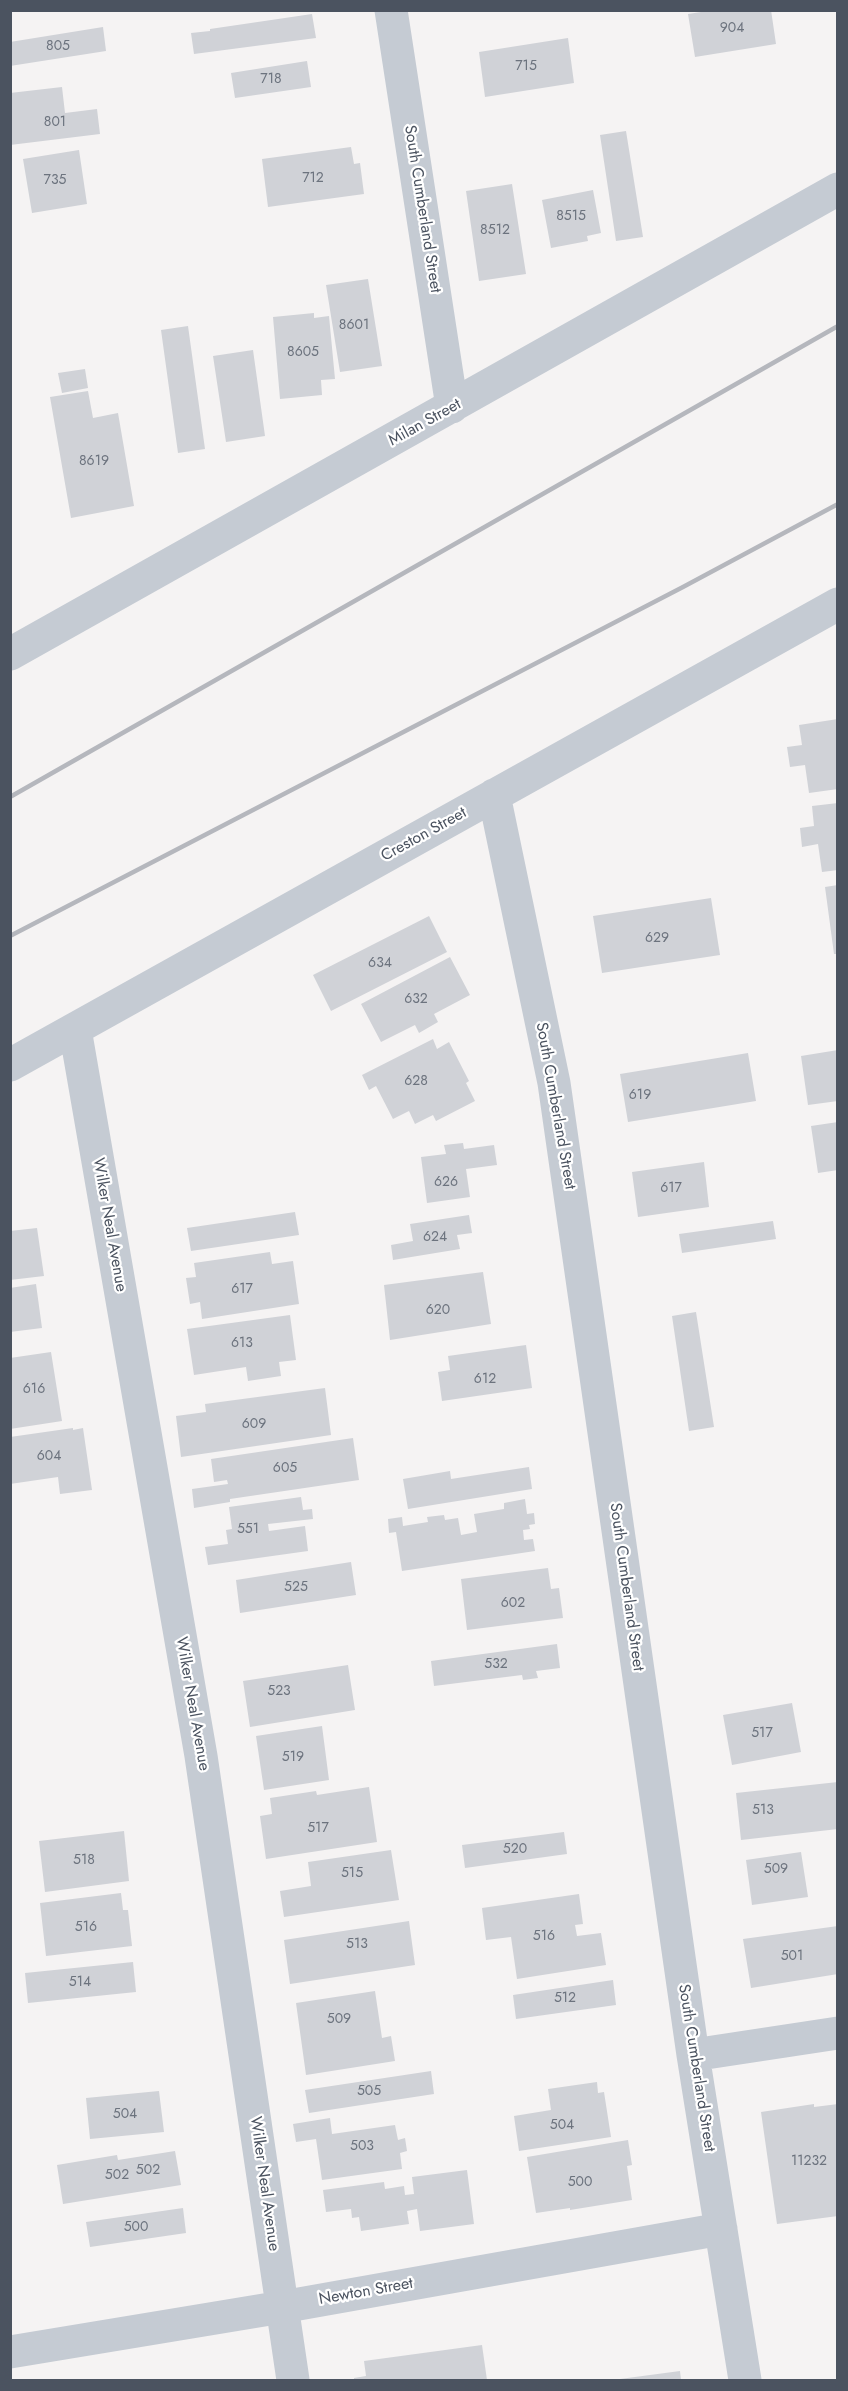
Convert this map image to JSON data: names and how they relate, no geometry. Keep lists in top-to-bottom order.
{
  "streets": {
    "street": [
      "South Cumberland Street",
      "Milan Street",
      "Creston Street",
      "Wilker Neal Avenue",
      "Newton Street"
    ]
  },
  "crossings": [
    ["South Cumberland Street", "Milan Street"],
    ["South Cumberland Street", "Creston Street"],
    ["South Cumberland Street", "Newton Street"],
    ["Creston Street", "Wilker Neal Avenue"],
    ["Wilker Neal Avenue", "Newton Street"]
  ],
  "house_numbers": [
    "904",
    "805",
    "715",
    "718",
    "801",
    "712",
    "735",
    "8515",
    "8512",
    "8601",
    "8605",
    "8619",
    "629",
    "634",
    "632",
    "628",
    "619",
    "626",
    "617",
    "624",
    "617",
    "620",
    "613",
    "612",
    "616",
    "609",
    "604",
    "605",
    "551",
    "525",
    "602",
    "532",
    "523",
    "517",
    "519",
    "513",
    "517",
    "520",
    "518",
    "509",
    "515",
    "516",
    "516",
    "513",
    "501",
    "514",
    "512",
    "509",
    "505",
    "504",
    "504",
    "503",
    "11232",
    "502",
    "502",
    "500",
    "500"
  ]
}
